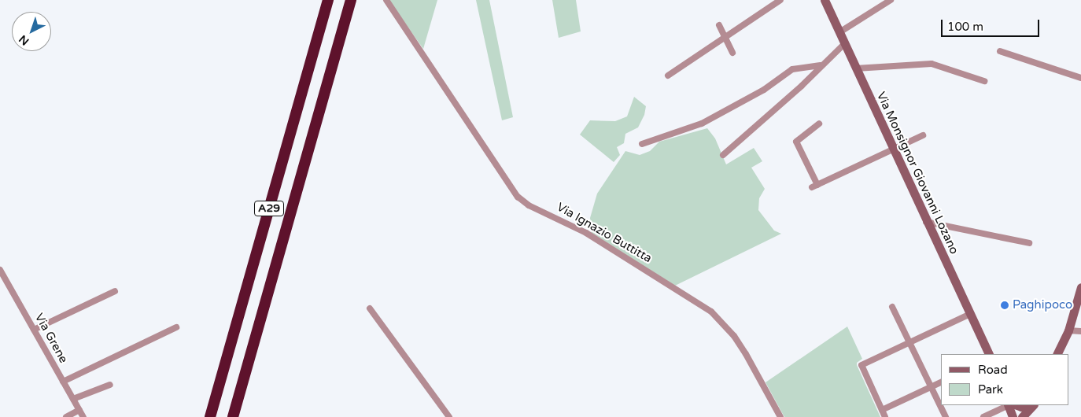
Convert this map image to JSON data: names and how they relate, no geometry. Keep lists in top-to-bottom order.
{
  "streets": {
    "highway": ["A29"],
    "main road": ["Via Monsignor Giovanni Lozano"],
    "street": ["Via Ignazio Buttitta", "Via Grene"]
  },
  "places": ["Paghipoco"],
  "legend": ["Road", "Park"],
  "scale_bar": "100 m",
  "north": "bottom left"
}
